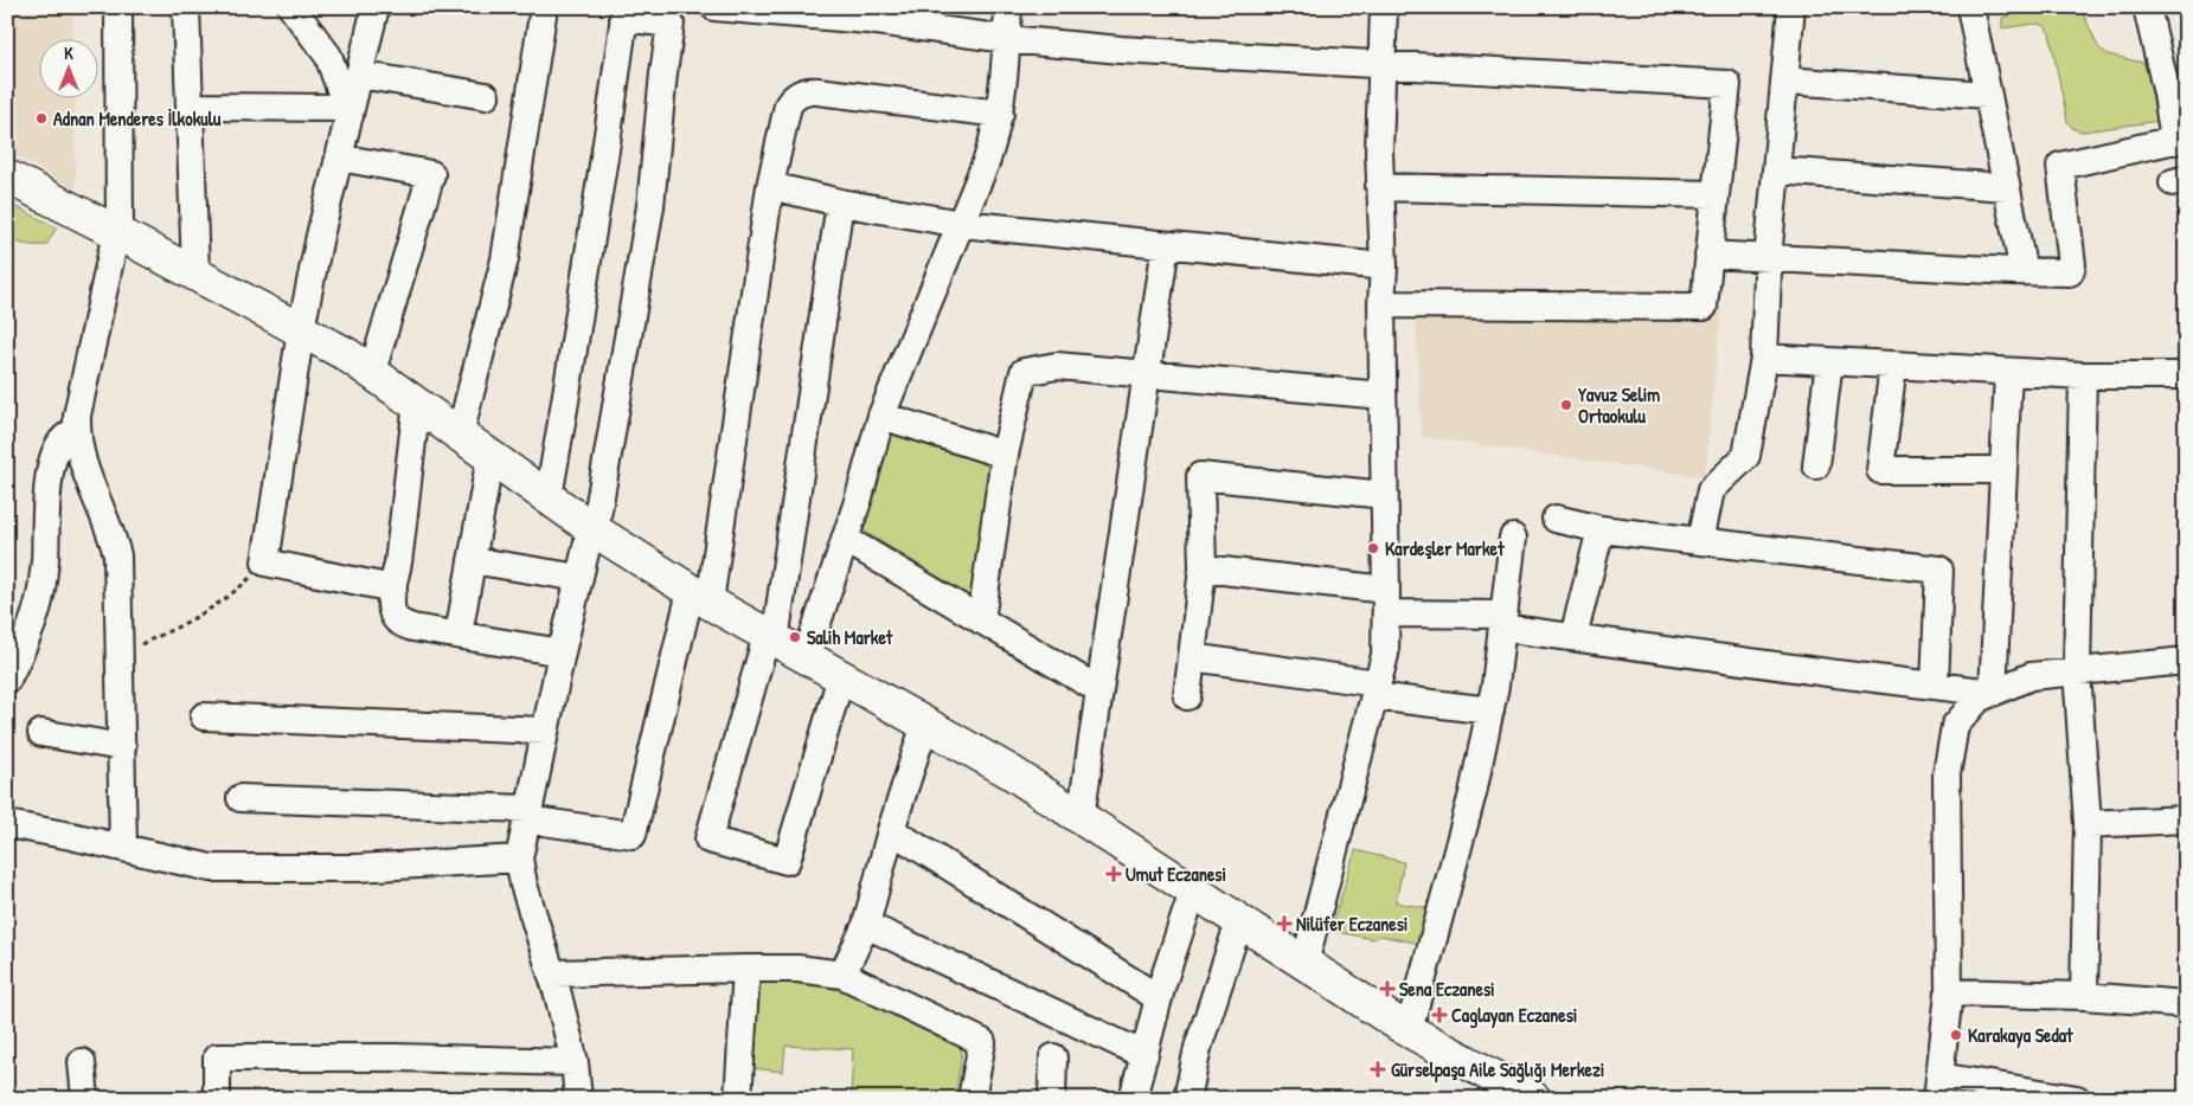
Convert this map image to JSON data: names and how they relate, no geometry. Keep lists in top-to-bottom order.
{
  "places": {
    "other": [
      "Adnan Menderes İlkokulu",
      "Yavuz Selim Ortaokulu",
      "Kardeşler Market",
      "Salih Market",
      "Karakaya Sedat"
    ],
    "health": [
      "Umut Eczanesi",
      "Nilüfer Eczanesi",
      "Sena Eczanesi",
      "Caglayan Eczanesi",
      "Gürselpaşa Aile Sağlığı Merkezi"
    ]
  },
  "north": "top"
}
